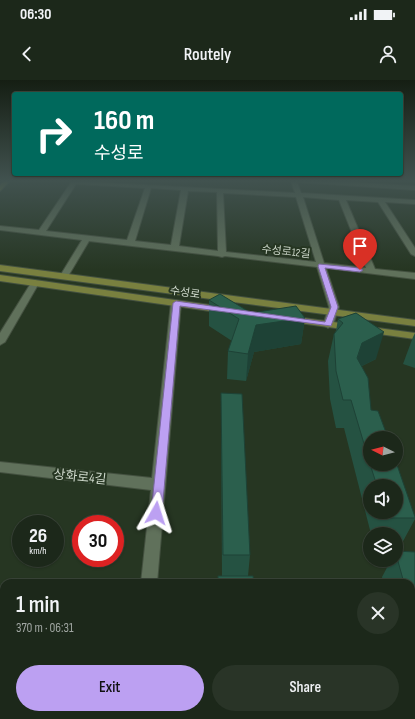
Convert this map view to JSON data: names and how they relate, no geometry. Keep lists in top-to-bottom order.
{
  "streets": {
    "main road": ["수성로"],
    "street": ["수성로12길", "상화로4길"]
  },
  "north": "left",
  "page": {
    "status": "06:30",
    "header": "Routely",
    "turn": ["160 m", "수성로"],
    "speed": "26 km/h",
    "limit": "30",
    "heading": ["1 min", "370 m · 06:31"],
    "buttons": ["Exit", "Share"]
  }
}
